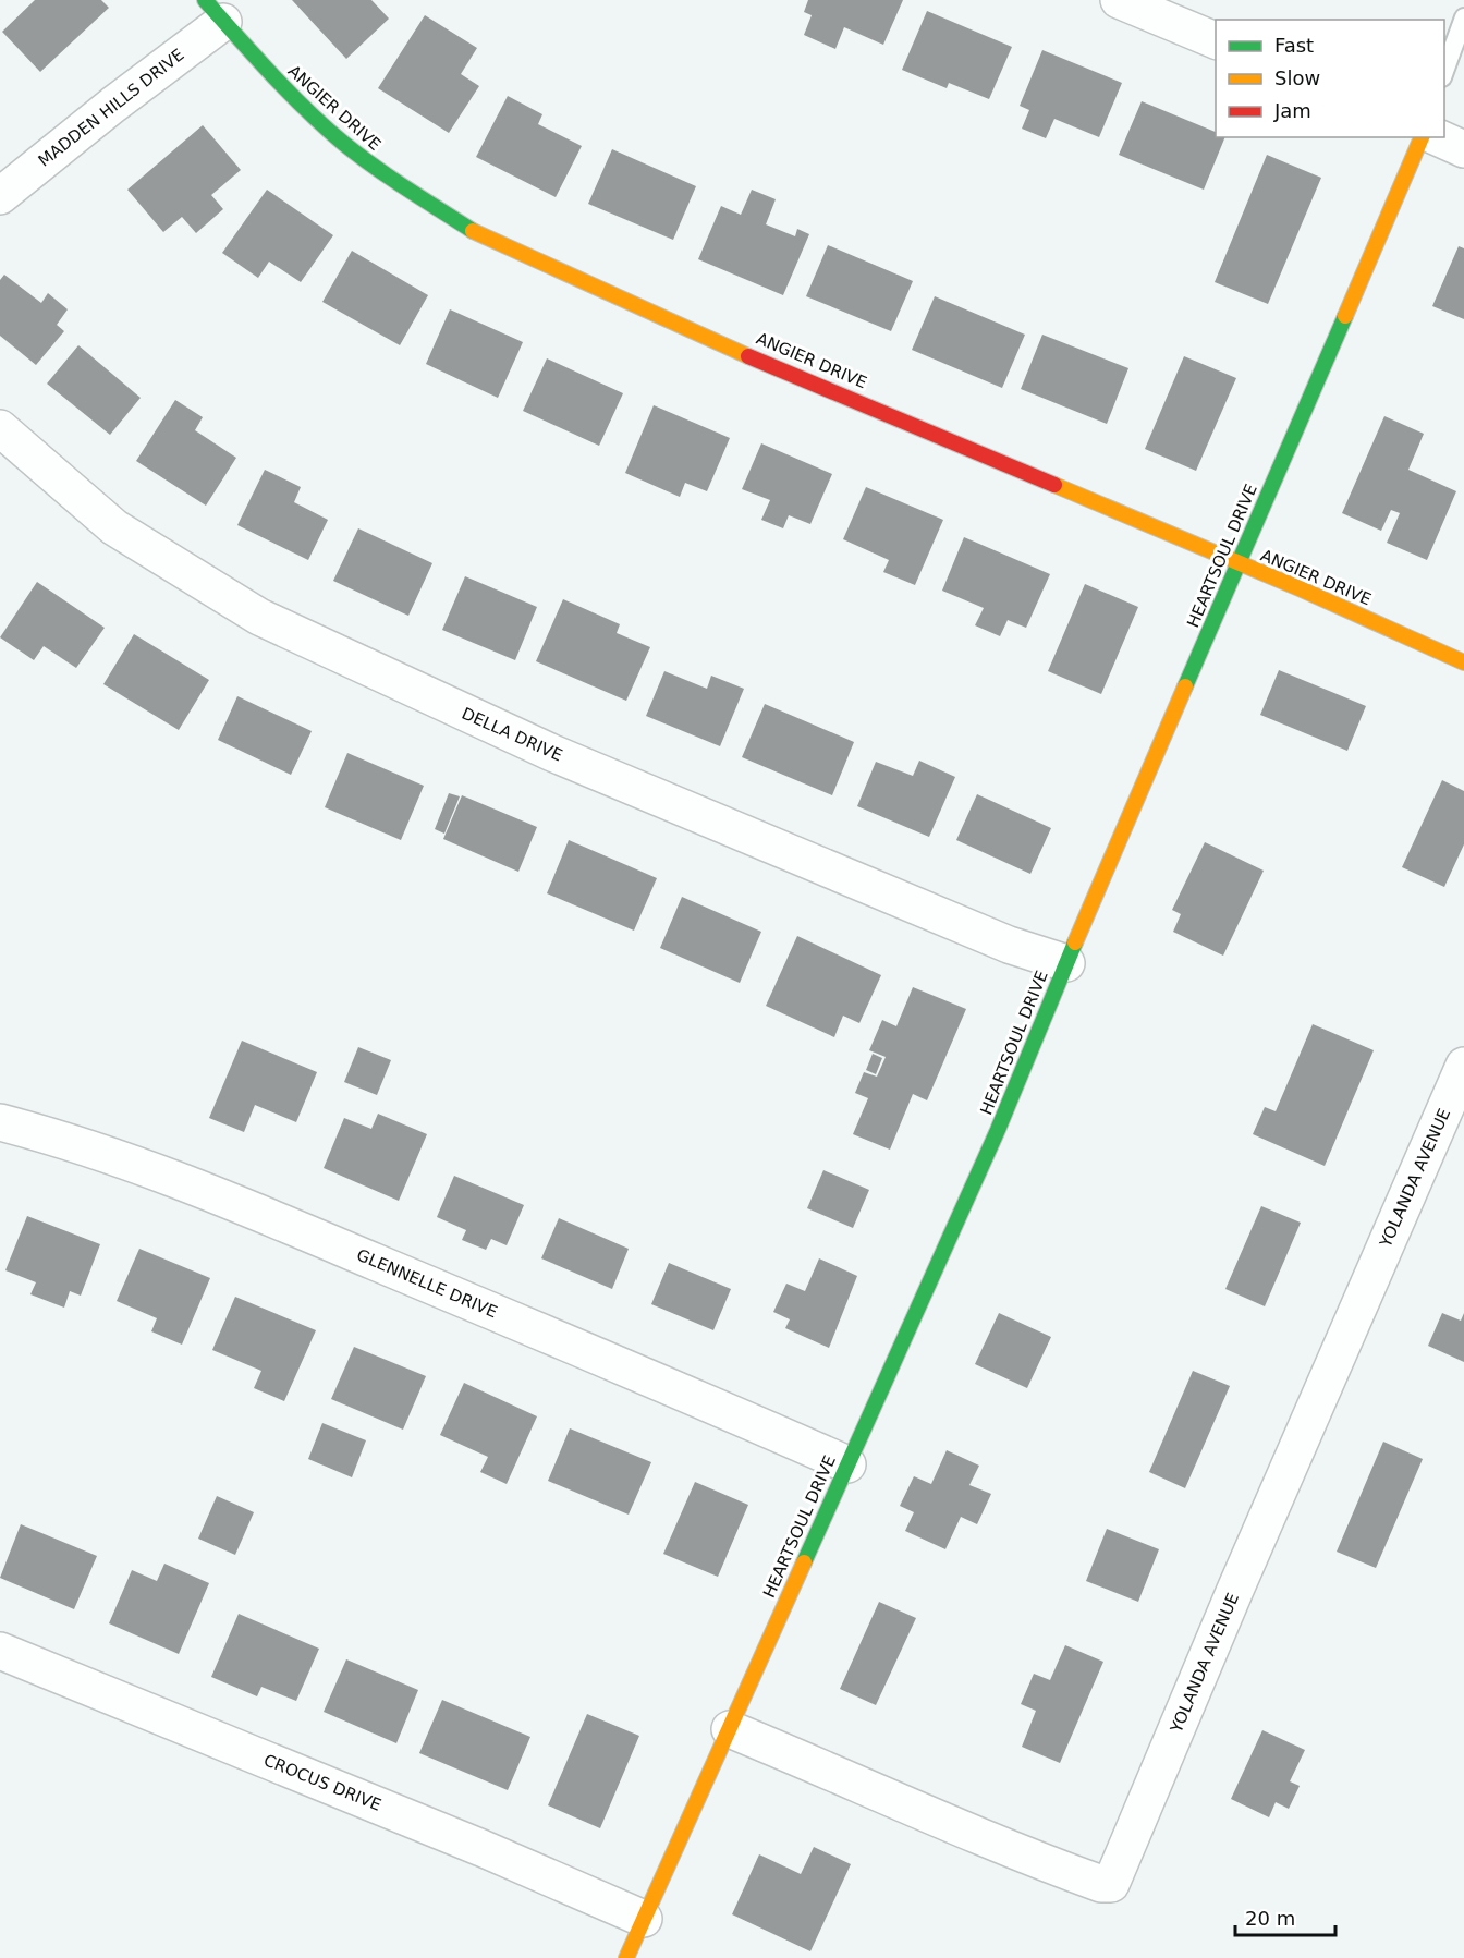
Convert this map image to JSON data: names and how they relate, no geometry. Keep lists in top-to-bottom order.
{
  "streets": {
    "street": [
      "MADDEN HILLS DRIVE",
      "ANGIER DRIVE",
      "HEARTSOUL DRIVE",
      "DELLA DRIVE",
      "YOLANDA AVENUE",
      "GLENNELLE DRIVE",
      "CROCUS DRIVE"
    ]
  },
  "crossings": [
    ["MADDEN HILLS DRIVE", "ANGIER DRIVE"],
    ["ANGIER DRIVE", "HEARTSOUL DRIVE"],
    ["HEARTSOUL DRIVE", "DELLA DRIVE"],
    ["HEARTSOUL DRIVE", "YOLANDA AVENUE"],
    ["HEARTSOUL DRIVE", "GLENNELLE DRIVE"],
    ["HEARTSOUL DRIVE", "CROCUS DRIVE"]
  ],
  "legend": ["Fast", "Slow", "Jam"],
  "scale_bar": "20 m"
}
